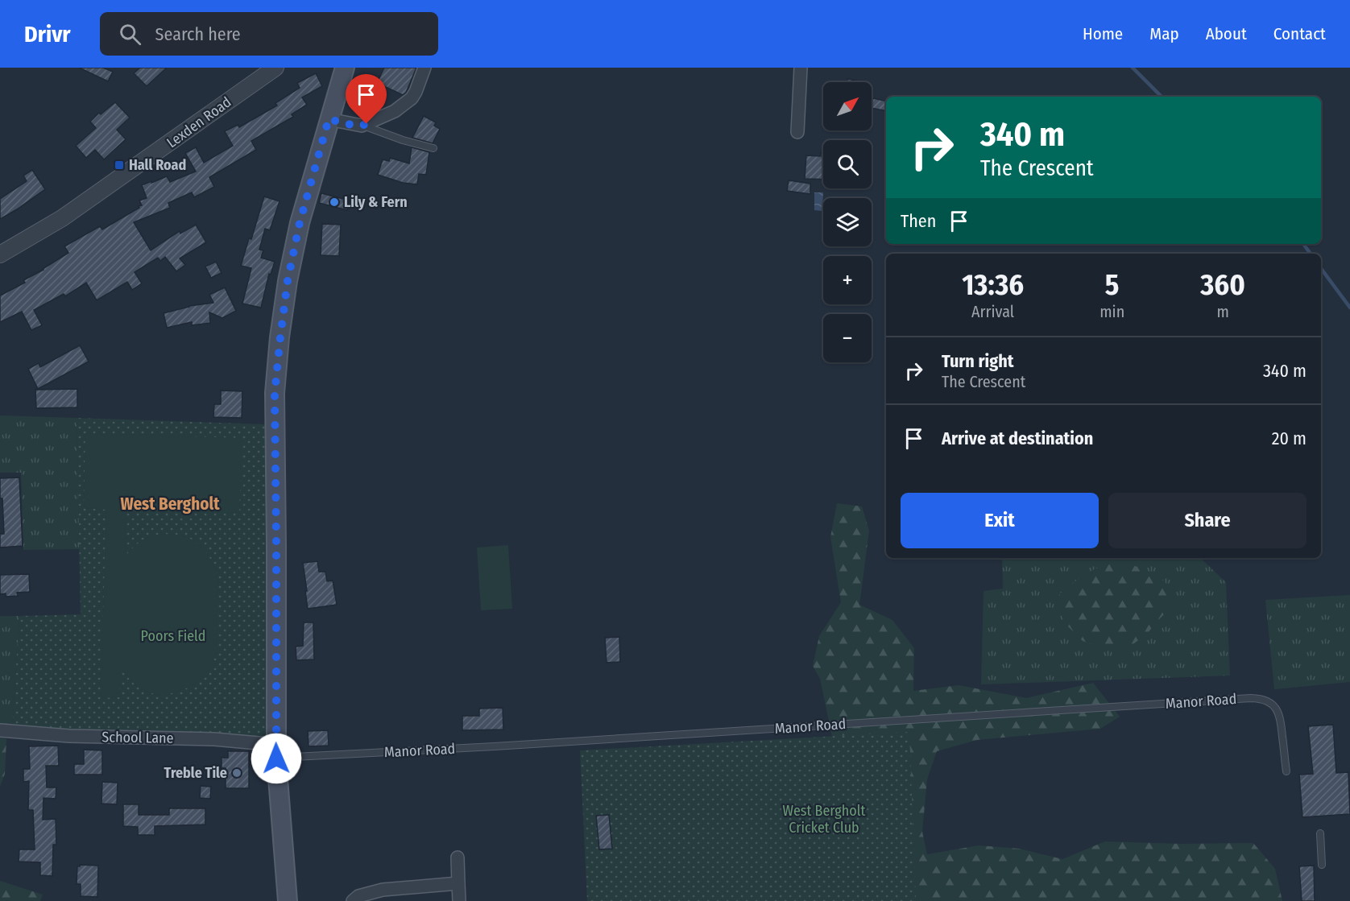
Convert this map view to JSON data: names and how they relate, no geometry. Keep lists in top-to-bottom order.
{
  "streets": {
    "street": ["Lexden Road", "School Lane"],
    "lane": ["Manor Road"]
  },
  "crossings": [
    ["Manor Road", "School Lane"]
  ],
  "districts": ["West Bergholt"],
  "parks": ["Poors Field", "West Bergholt Cricket Club"],
  "places": {
    "transit": ["Hall Road"],
    "other": ["Lily & Fern", "Treble Tile"]
  },
  "north": "top right",
  "page": {
    "header": "Drivr",
    "search": "Search here",
    "nav": [
      "Home",
      "Map",
      "About",
      "Contact"
    ],
    "map_buttons": ["+", "−"],
    "turn": ["340 m", "The Crescent"],
    "then": "Then",
    "eta": [
      "13:36",
      "Arrival",
      "5",
      "min",
      "360",
      "m"
    ],
    "list": [
      {
        "name": "Turn right",
        "note": "The Crescent",
        "value": "340 m"
      },
      {
        "name": "Arrive at destination",
        "value": "20 m"
      }
    ],
    "buttons": ["Exit", "Share"]
  }
}
